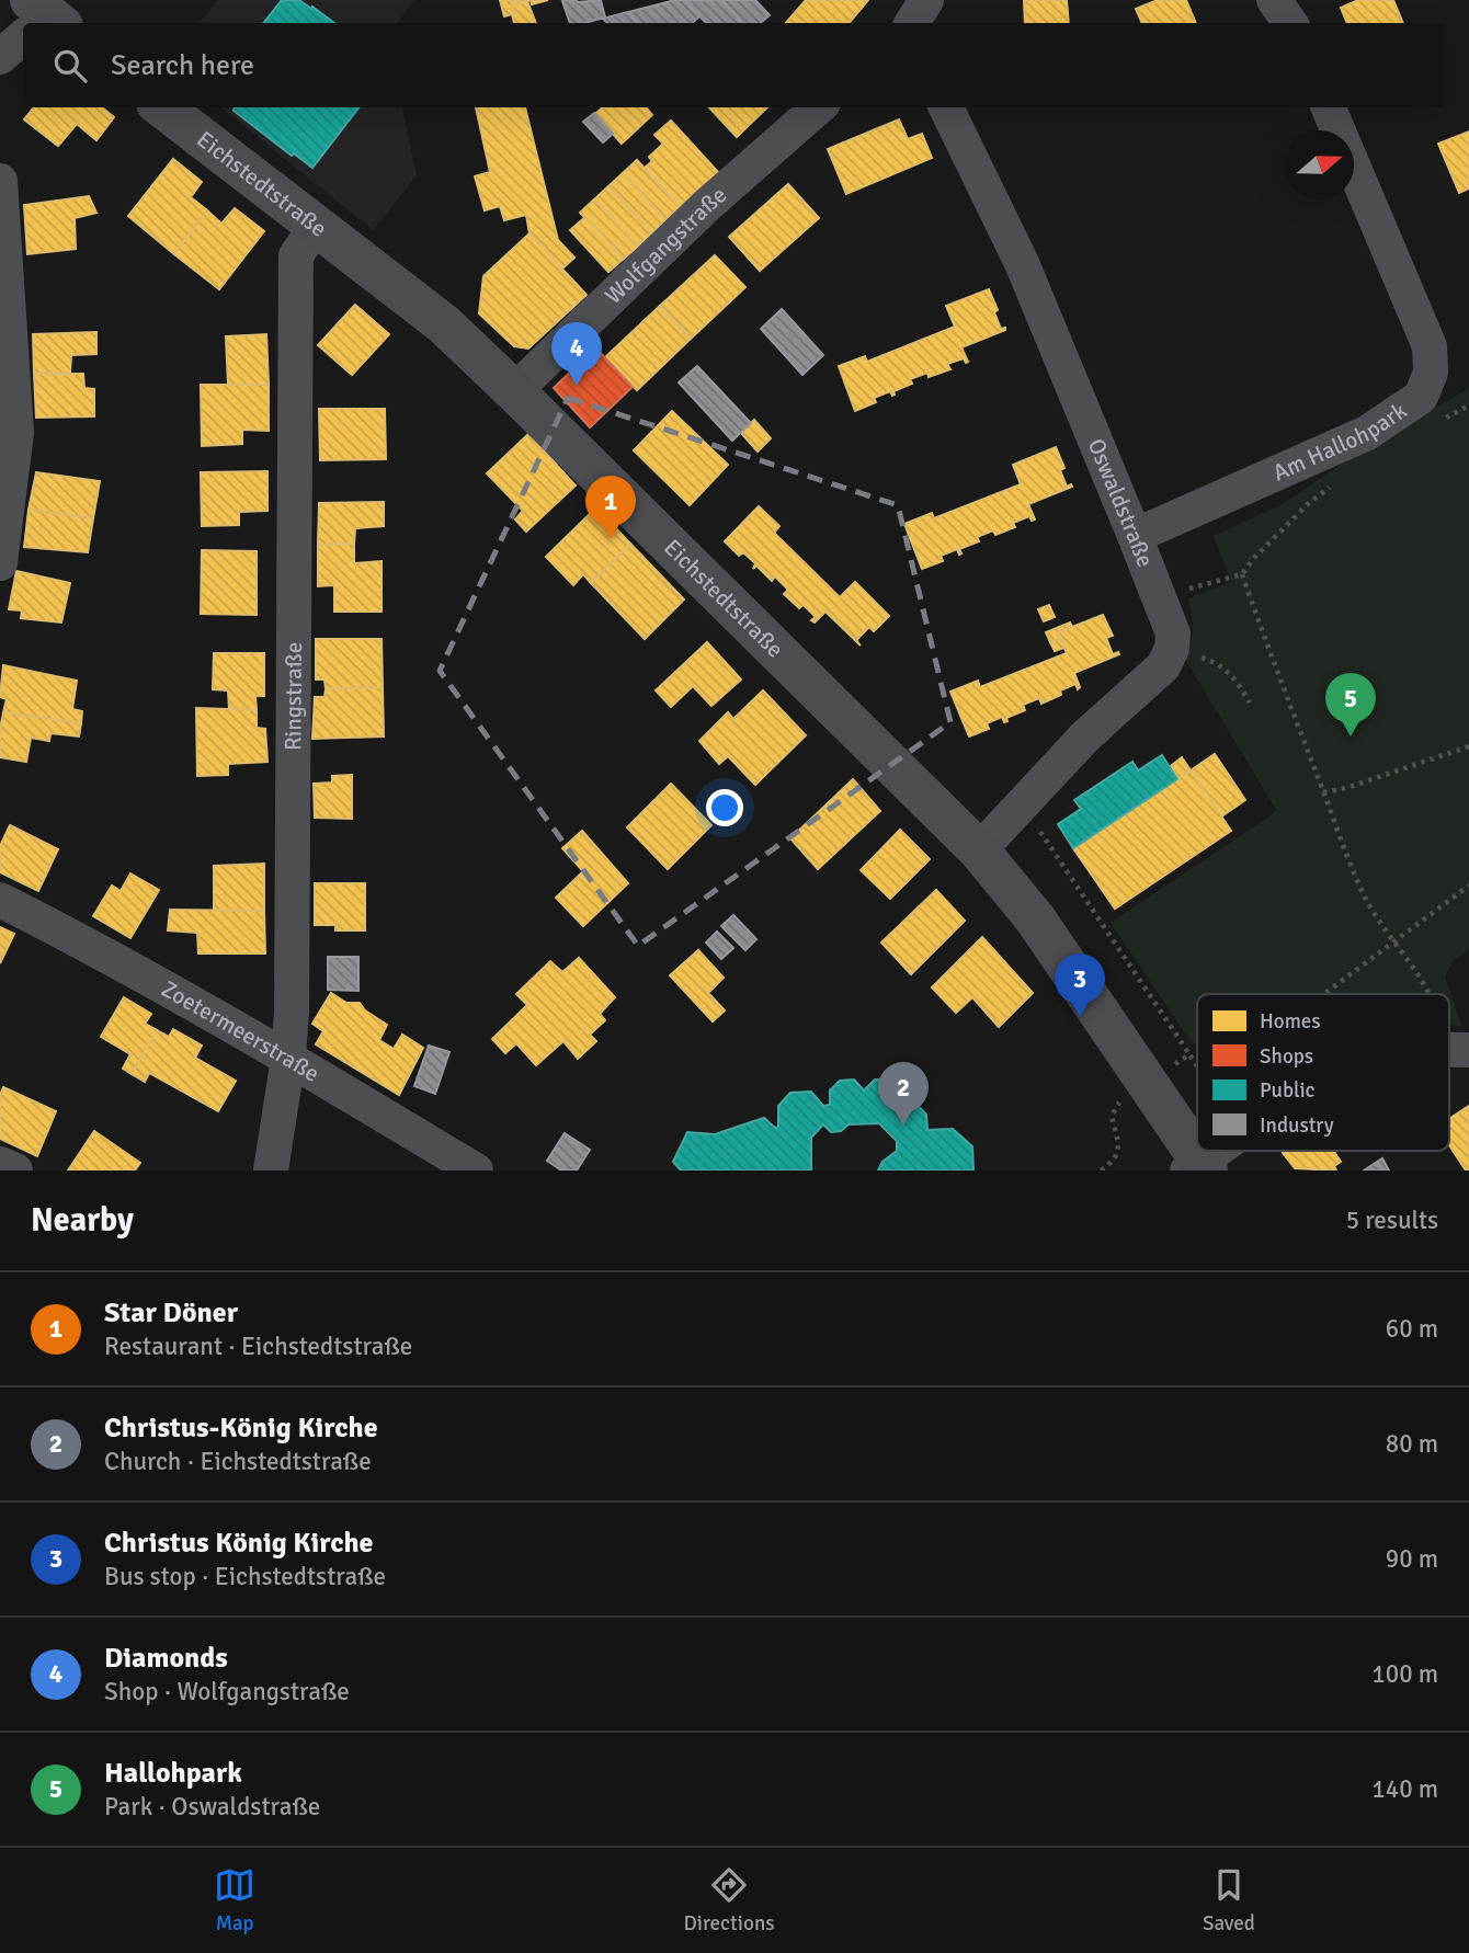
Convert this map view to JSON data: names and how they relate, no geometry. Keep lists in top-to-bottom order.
{
  "streets": {
    "street": [
      "Eichstedtstraße",
      "Wolfgangstraße",
      "Am Hallohpark",
      "Oswaldstraße",
      "Ringstraße",
      "Zoetermeerstraße"
    ]
  },
  "crossings": [
    ["Eichstedtstraße", "Wolfgangstraße"],
    ["Eichstedtstraße", "Ringstraße"],
    ["Am Hallohpark", "Oswaldstraße"],
    ["Ringstraße", "Zoetermeerstraße"]
  ],
  "legend": [
    "Homes",
    "Shops",
    "Public",
    "Industry"
  ],
  "north": "right",
  "page": {
    "search": "Search here",
    "pins": [
      "4",
      "1",
      "5",
      "3",
      "2"
    ],
    "heading": ["Nearby", "5 results"],
    "list": [
      {
        "mark": "1",
        "name": "Star Döner",
        "note": "Restaurant · Eichstedtstraße",
        "value": "60 m"
      },
      {
        "mark": "2",
        "name": "Christus-König Kirche",
        "note": "Church · Eichstedtstraße",
        "value": "80 m"
      },
      {
        "mark": "3",
        "name": "Christus König Kirche",
        "note": "Bus stop · Eichstedtstraße",
        "value": "90 m"
      },
      {
        "mark": "4",
        "name": "Diamonds",
        "note": "Shop · Wolfgangstraße",
        "value": "100 m"
      },
      {
        "mark": "5",
        "name": "Hallohpark",
        "note": "Park · Oswaldstraße",
        "value": "140 m"
      }
    ],
    "nav": ["Map", "Directions", "Saved"]
  }
}
